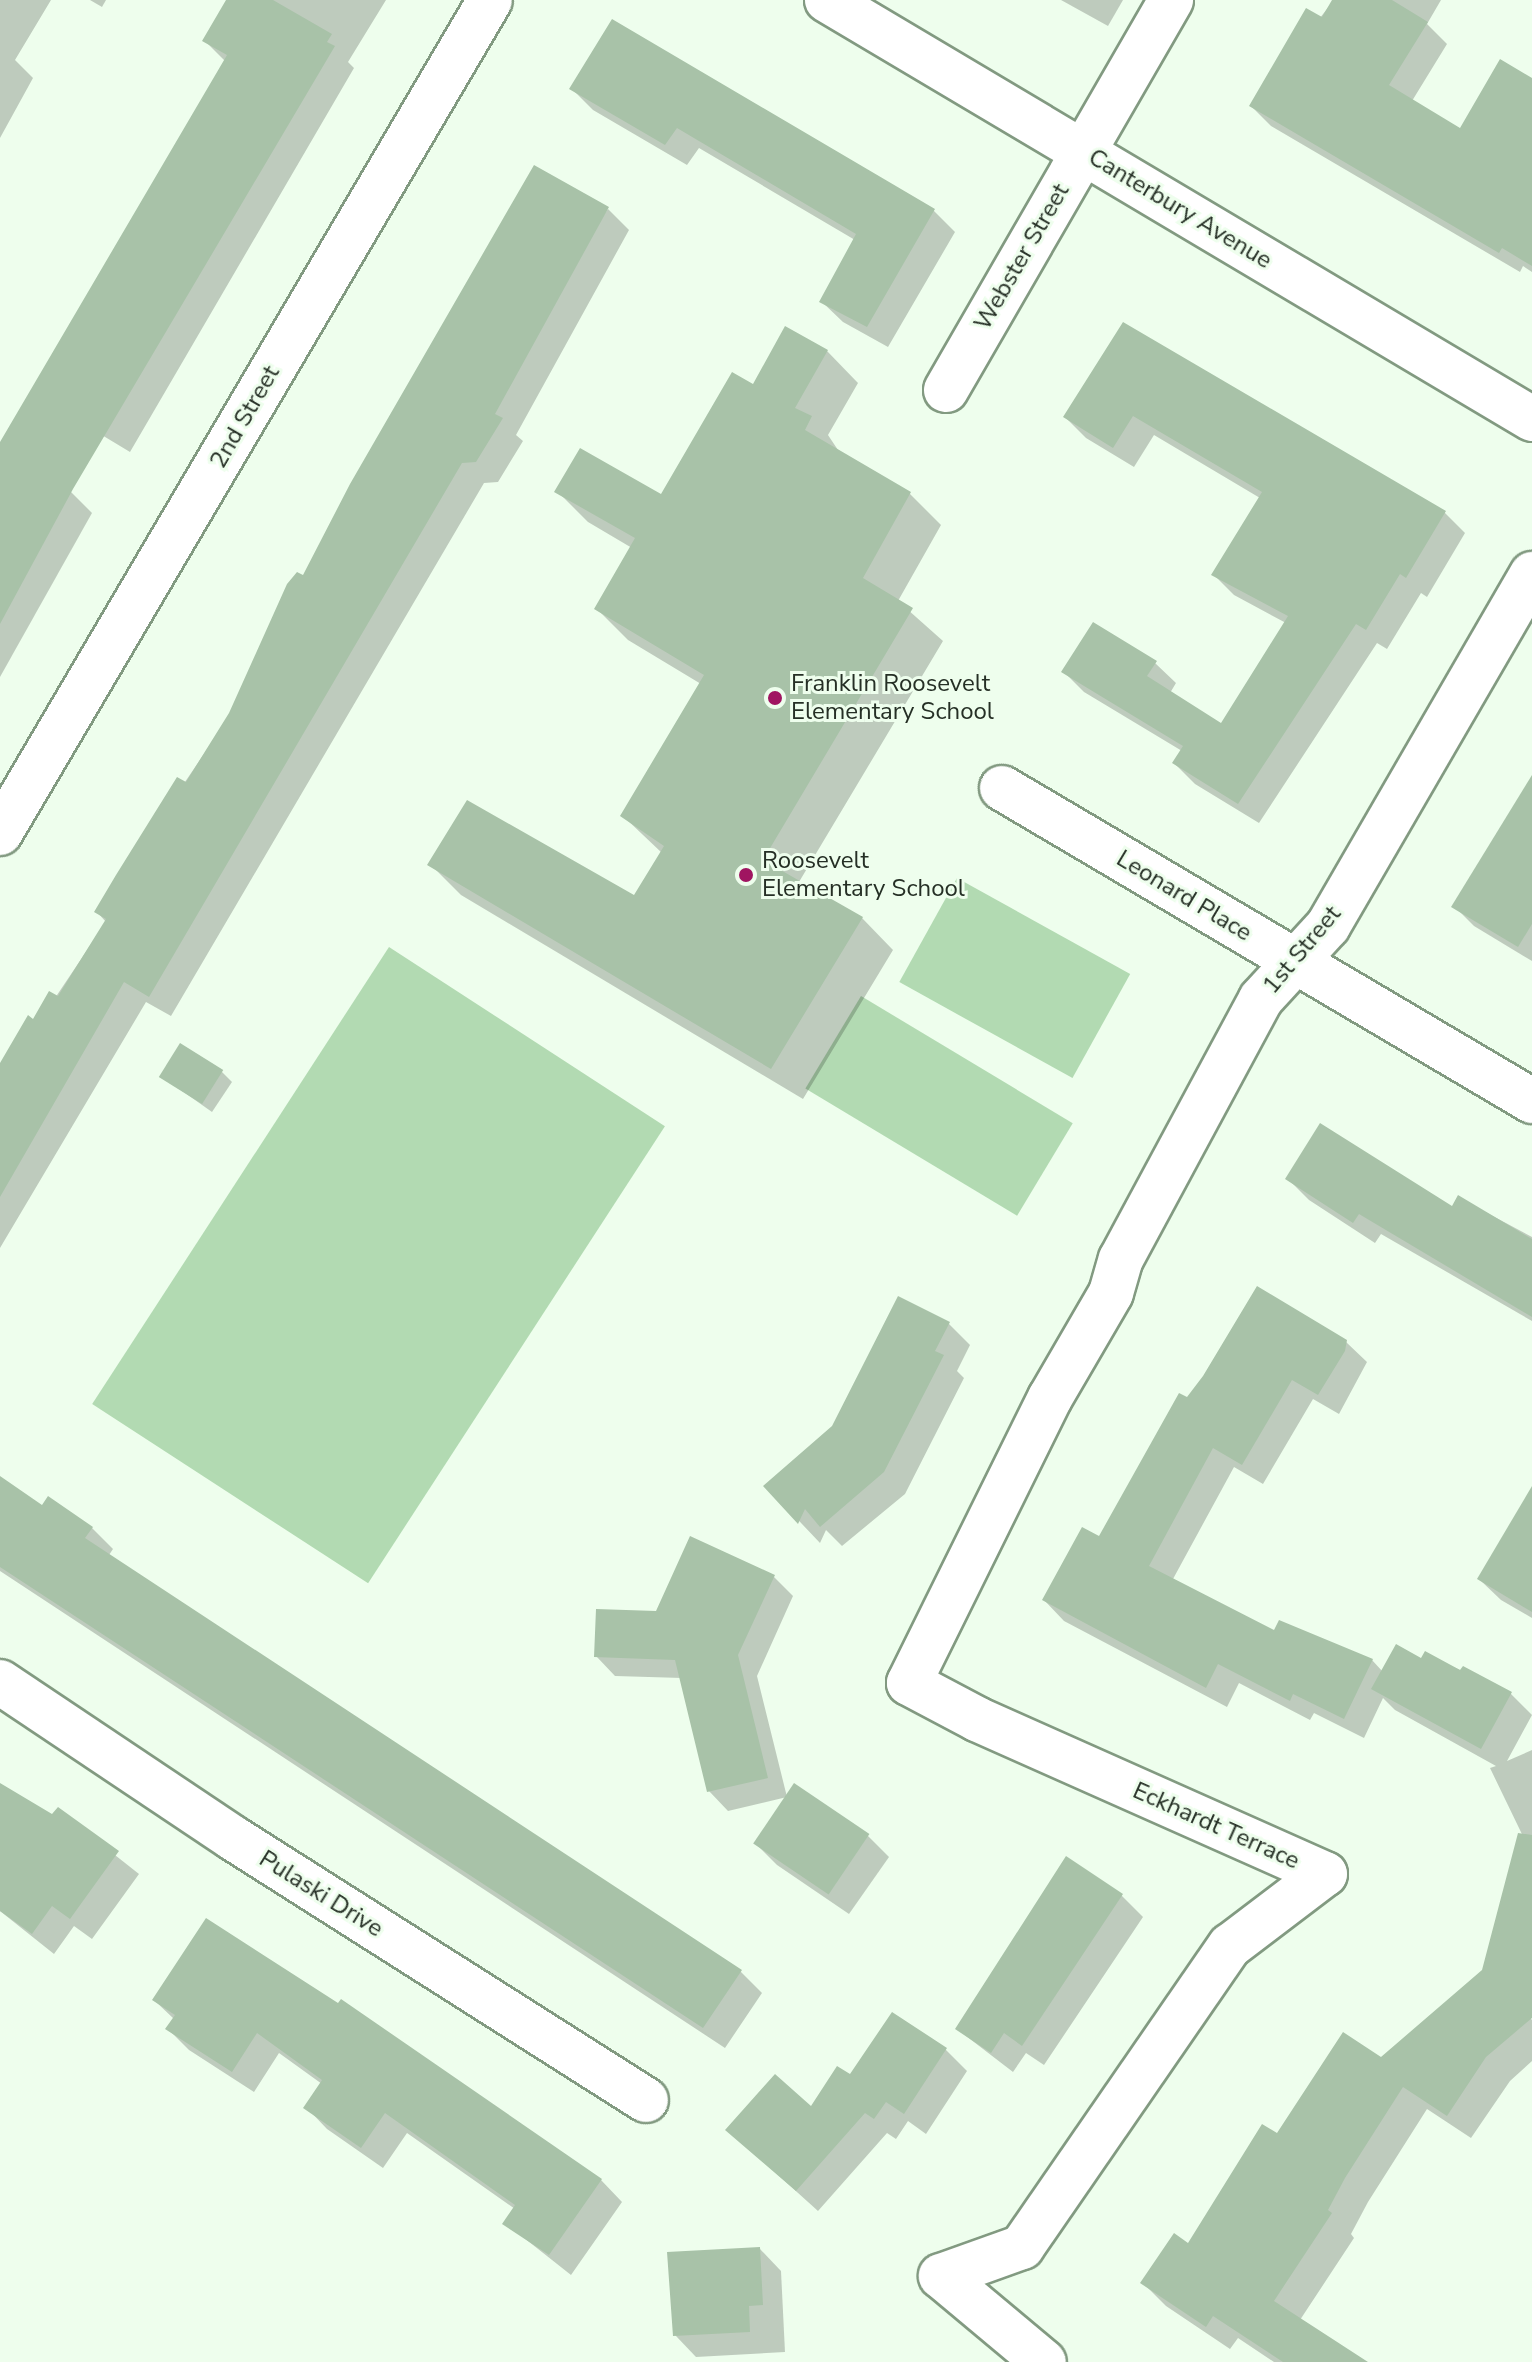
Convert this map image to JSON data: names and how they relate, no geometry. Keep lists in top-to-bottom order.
{
  "streets": {
    "street": [
      "Canterbury Avenue",
      "Webster Street",
      "2nd Street",
      "Leonard Place",
      "1st Street",
      "Eckhardt Terrace",
      "Pulaski Drive"
    ]
  },
  "crossings": [
    ["Canterbury Avenue", "Webster Street"],
    ["Leonard Place", "1st Street"],
    ["1st Street", "Eckhardt Terrace"]
  ],
  "places": ["Franklin Roosevelt Elementary School", "Roosevelt Elementary School"]
}
